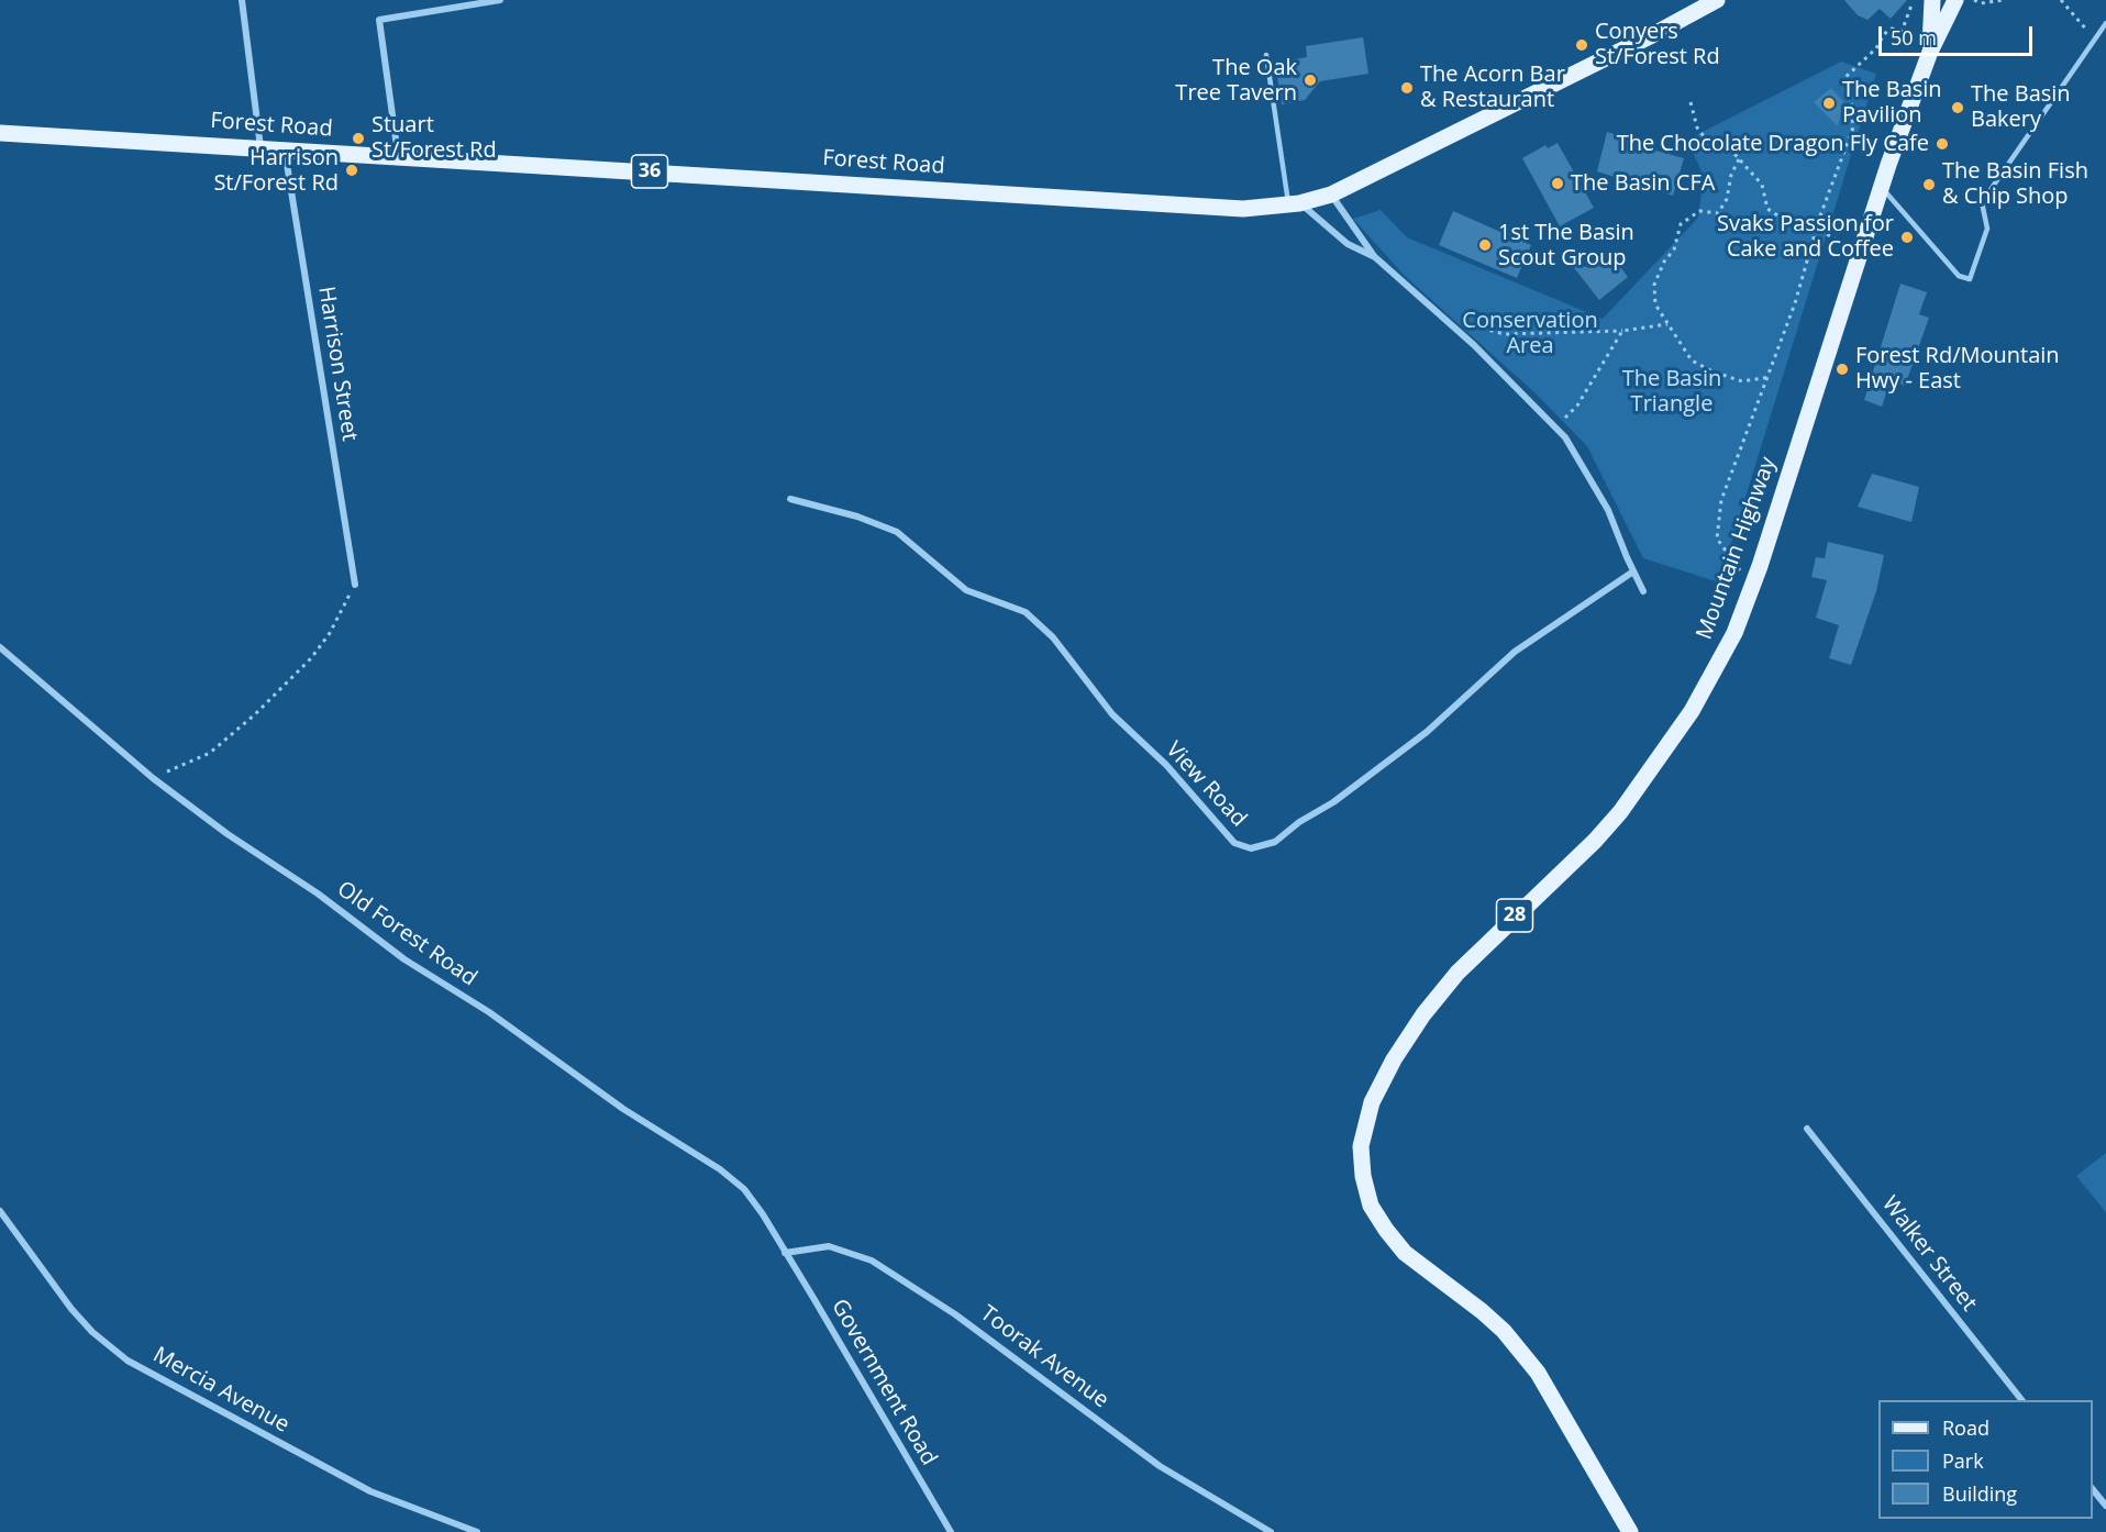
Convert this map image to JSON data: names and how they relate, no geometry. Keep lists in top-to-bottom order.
{
  "streets": {
    "main road": [
      "Forest Road",
      "36",
      "Mountain Highway",
      "28"
    ],
    "street": [
      "Harrison Street",
      "View Road",
      "Old Forest Road",
      "Walker Street",
      "Toorak Avenue",
      "Government Road",
      "Mercia Avenue"
    ]
  },
  "crossings": [
    ["Forest Road", "Harrison Street"],
    ["Old Forest Road", "Toorak Avenue"],
    ["Old Forest Road", "Government Road"],
    ["Toorak Avenue", "Government Road"]
  ],
  "parks": ["Conservation Area", "The Basin Triangle"],
  "places": [
    "Conyers St/Forest Rd",
    "The Oak Tree Tavern",
    "The Acorn Bar & Restaurant",
    "The Basin Pavilion",
    "The Basin Bakery",
    "Stuart St/Forest Rd",
    "The Chocolate Dragon Fly Cafe",
    "Harrison St/Forest Rd",
    "The Basin CFA",
    "The Basin Fish & Chip Shop",
    "Svaks Passion for Cake and Coffee",
    "1st The Basin Scout Group",
    "Forest Rd/Mountain Hwy - East"
  ],
  "legend": ["Road", "Park", "Building"],
  "scale_bar": "50 m"
}
